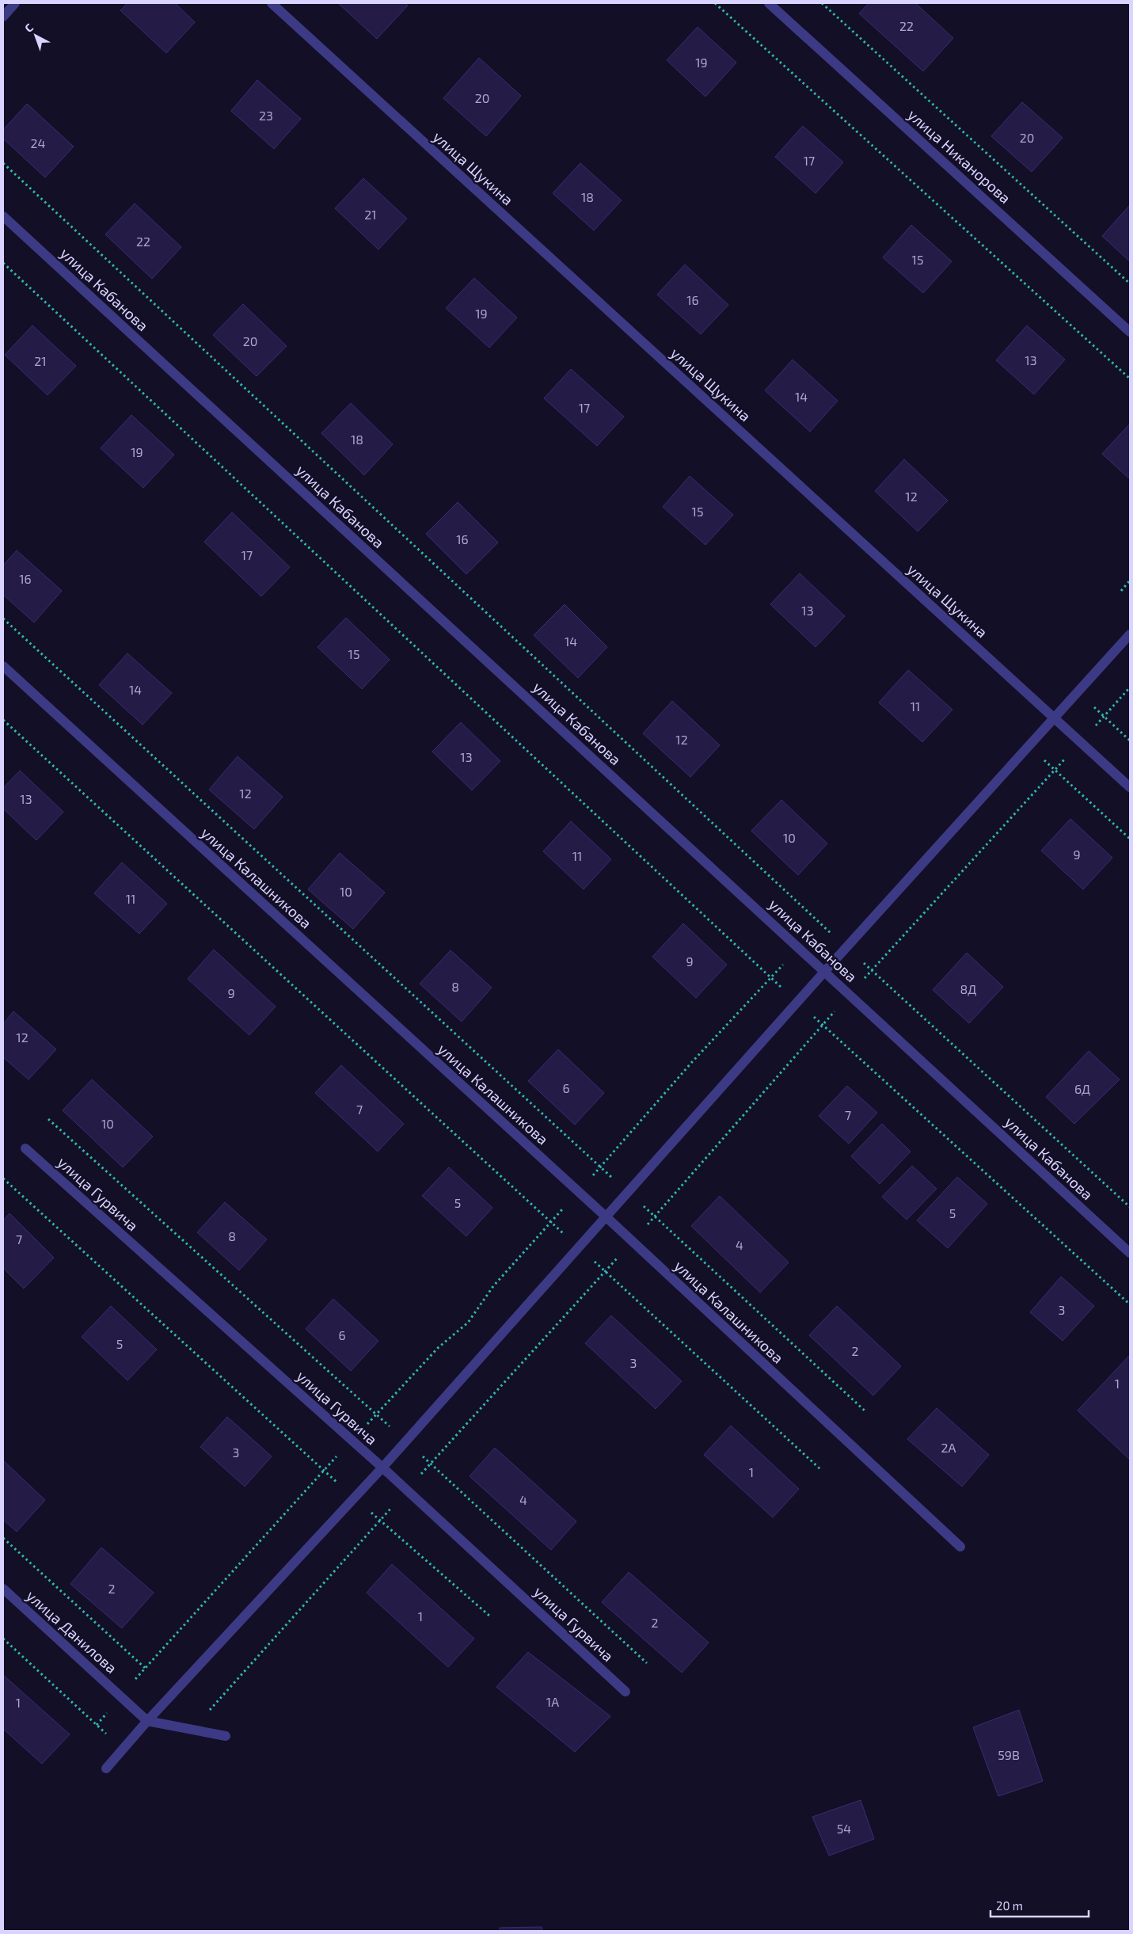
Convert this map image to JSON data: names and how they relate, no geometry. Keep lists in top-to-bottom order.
{
  "streets": {
    "street": [
      "улица Никанорова",
      "улица Щукина",
      "улица Кабанова",
      "улица Калашникова",
      "улица Гурвича",
      "улица Данилова"
    ]
  },
  "house_numbers": [
    "22",
    "19",
    "20",
    "23",
    "20",
    "24",
    "17",
    "18",
    "21",
    "22",
    "15",
    "16",
    "19",
    "20",
    "13",
    "21",
    "14",
    "17",
    "18",
    "19",
    "12",
    "15",
    "16",
    "17",
    "16",
    "13",
    "14",
    "15",
    "14",
    "11",
    "12",
    "13",
    "12",
    "13",
    "10",
    "9",
    "11",
    "10",
    "11",
    "9",
    "8",
    "8Д",
    "9",
    "12",
    "6",
    "6Д",
    "7",
    "7",
    "10",
    "5",
    "5",
    "8",
    "7",
    "4",
    "3",
    "6",
    "5",
    "2",
    "3",
    "1",
    "2А",
    "3",
    "1",
    "4",
    "2",
    "1",
    "2",
    "1А",
    "1",
    "59В",
    "54"
  ],
  "scale_bar": "20 m",
  "north": "top left"
}
